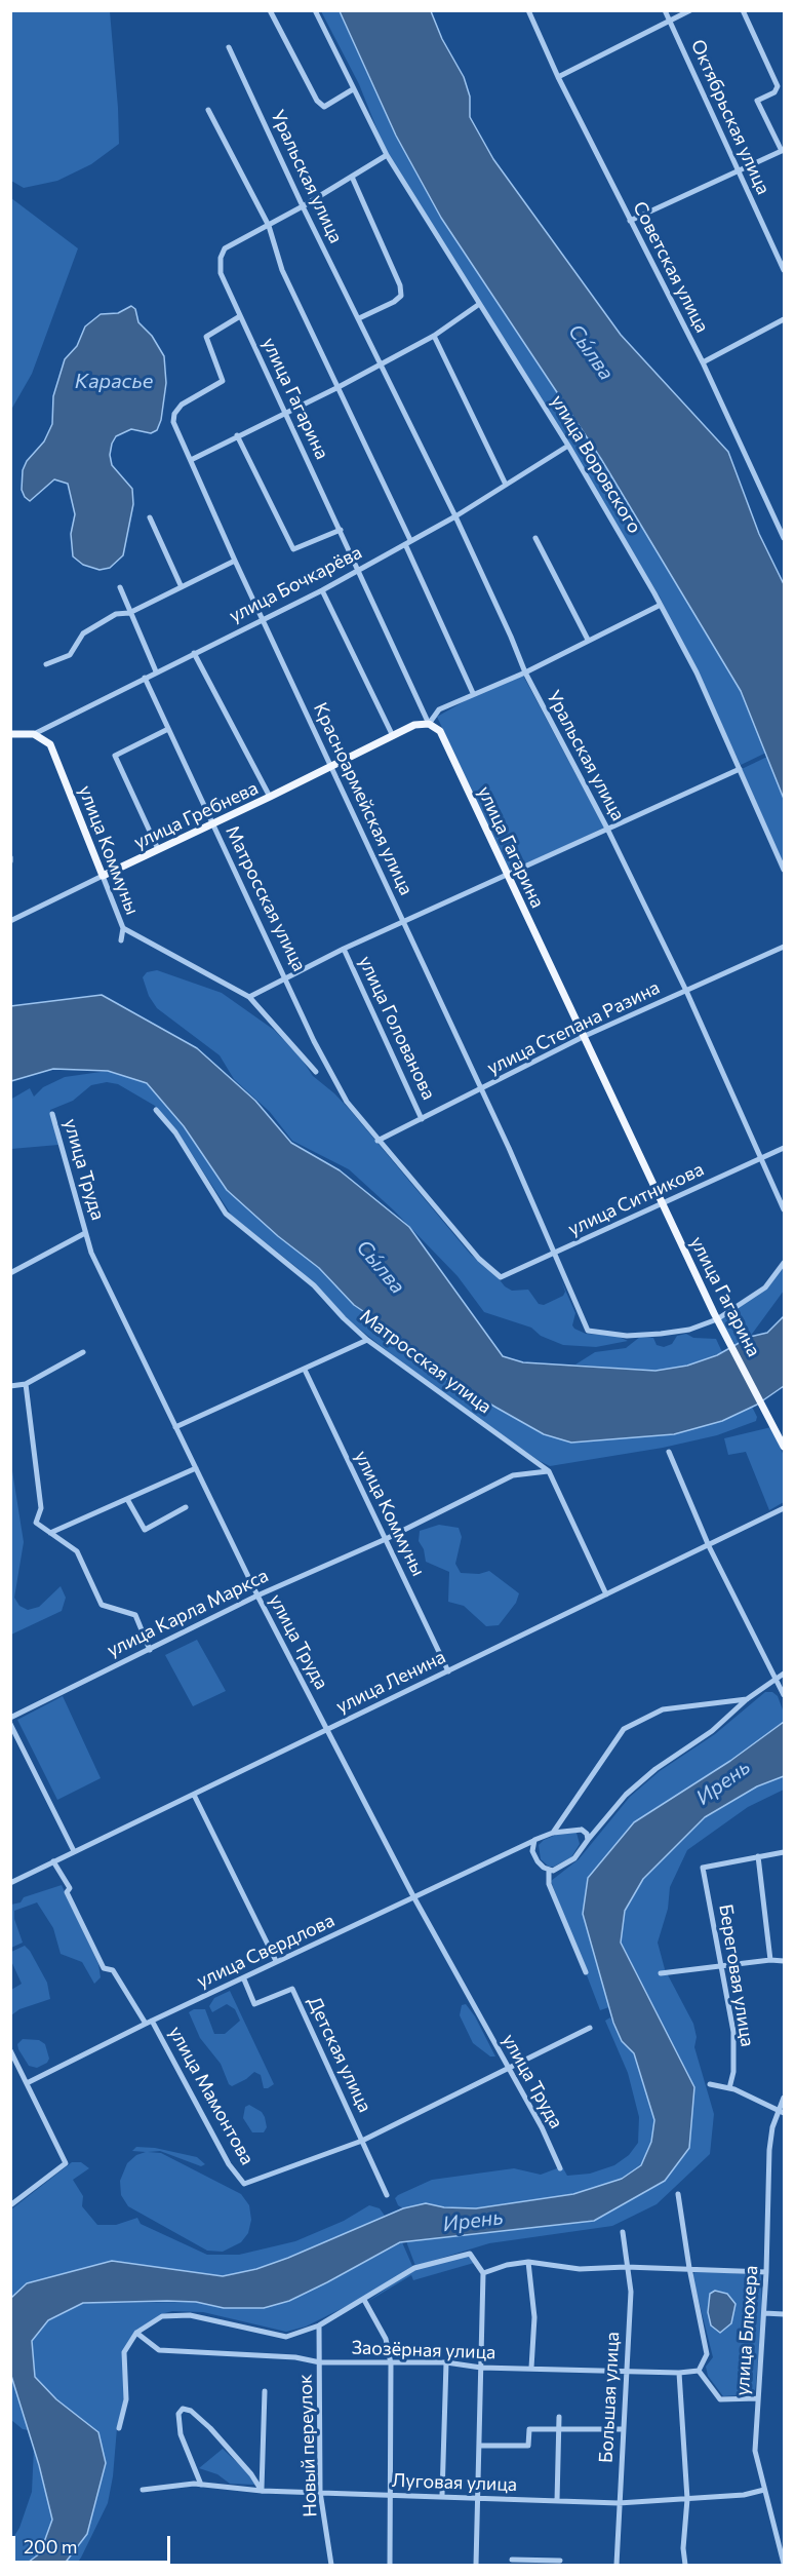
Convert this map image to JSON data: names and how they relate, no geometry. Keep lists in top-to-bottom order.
{
  "streets": {
    "main road": [
      "улица Гагарина",
      "улица Бочкарёва",
      "улица Гребнева",
      "улица Коммуны"
    ],
    "street": [
      "Октябрьская улица",
      "Уральская улица",
      "Советская улица",
      "улица Воровского",
      "Красноармейская улица",
      "Матросская улица",
      "улица Голованова",
      "улица Степана Разина",
      "улица Труда",
      "улица Ситникова",
      "улица Карла Маркса",
      "улица Ленина",
      "улица Свердлова",
      "Береговая улица",
      "Детская улица",
      "улица Мамонтова",
      "улица Блюхера",
      "Заозёрная улица",
      "Большая улица",
      "Новый переулок",
      "Луговая улица"
    ]
  },
  "crossings": [
    ["Уральская улица", "улица Бочкарёва"],
    ["Уральская улица", "улица Гребнева"],
    ["Уральская улица", "улица Голованова"],
    ["Уральская улица", "улица Степана Разина"],
    ["Уральская улица", "улица Ситникова"],
    ["улица Гагарина", "улица Бочкарёва"],
    ["улица Гагарина", "Красноармейская улица"],
    ["улица Гагарина", "улица Гребнева"],
    ["улица Гагарина", "улица Голованова"],
    ["улица Гагарина", "улица Степана Разина"],
    ["улица Гагарина", "улица Ситникова"],
    ["улица Воровского", "улица Бочкарёва"],
    ["улица Воровского", "улица Гребнева"],
    ["улица Воровского", "улица Голованова"],
    ["улица Бочкарёва", "Красноармейская улица"],
    ["улица Бочкарёва", "улица Коммуны"],
    ["улица Бочкарёва", "Матросская улица"],
    ["Красноармейская улица", "улица Гребнева"],
    ["Красноармейская улица", "улица Голованова"],
    ["Красноармейская улица", "улица Степана Разина"],
    ["Красноармейская улица", "улица Ситникова"],
    ["улица Гребнева", "улица Коммуны"],
    ["улица Гребнева", "Матросская улица"],
    ["улица Коммуны", "улица Голованова"],
    ["улица Коммуны", "улица Карла Маркса"],
    ["улица Коммуны", "улица Ленина"],
    ["Матросская улица", "улица Голованова"],
    ["Матросская улица", "улица Степана Разина"],
    ["Матросская улица", "улица Ситникова"],
    ["Матросская улица", "улица Карла Маркса"],
    ["Матросская улица", "улица Ленина"],
    ["улица Голованова", "улица Степана Разина"],
    ["улица Труда", "улица Карла Маркса"],
    ["улица Труда", "улица Ленина"],
    ["улица Труда", "улица Свердлова"],
    ["улица Ленина", "улица Мамонтова"],
    ["улица Свердлова", "Детская улица"],
    ["улица Свердлова", "улица Мамонтова"],
    ["Детская улица", "улица Мамонтова"],
    ["улица Блюхера", "Луговая улица"],
    ["Заозёрная улица", "Большая улица"],
    ["Заозёрная улица", "Новый переулок"],
    ["Большая улица", "Луговая улица"],
    ["Новый переулок", "Луговая улица"]
  ],
  "water": ["Сы́лва", "Карасье", "Ирень"],
  "scale_bar": "200 m"
}
